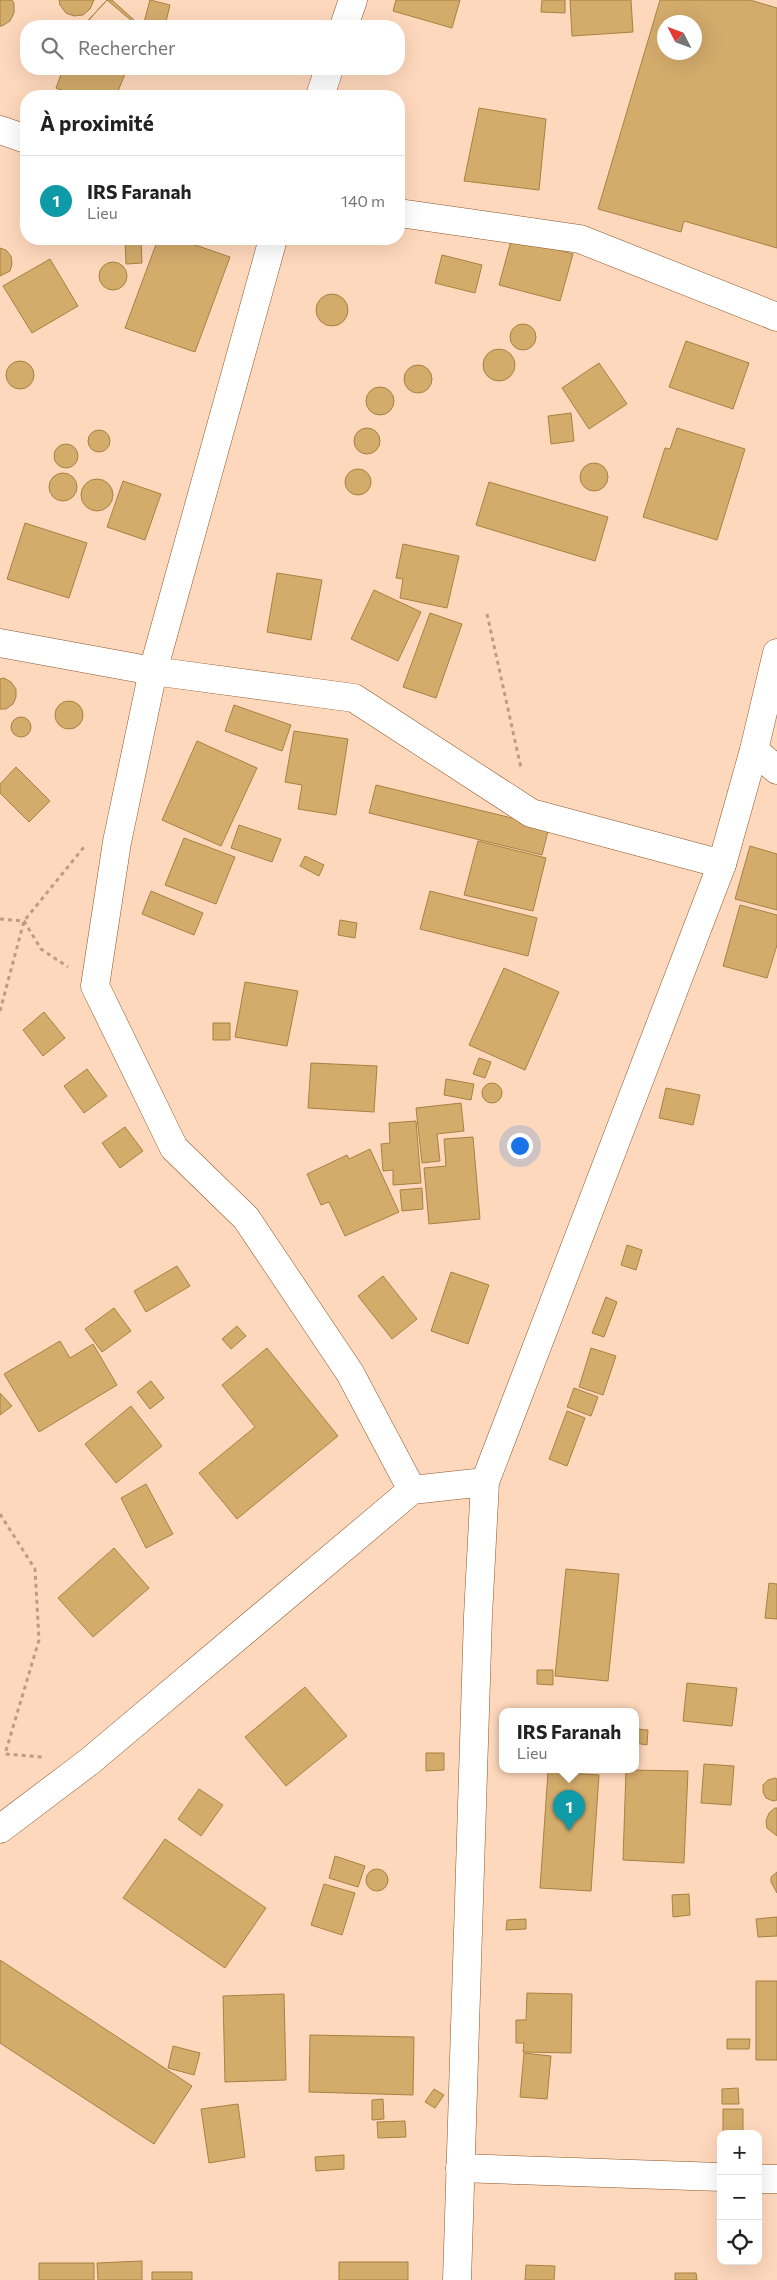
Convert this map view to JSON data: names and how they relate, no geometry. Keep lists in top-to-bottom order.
{
  "north": "top left",
  "page": {
    "search": "Rechercher",
    "heading": "À proximité",
    "list": [
      {
        "mark": "1",
        "name": "IRS Faranah",
        "note": "Lieu",
        "value": "140 m"
      }
    ],
    "popup": ["IRS Faranah", "Lieu"],
    "pins": "1",
    "map_buttons": ["+", "−"]
  }
}
